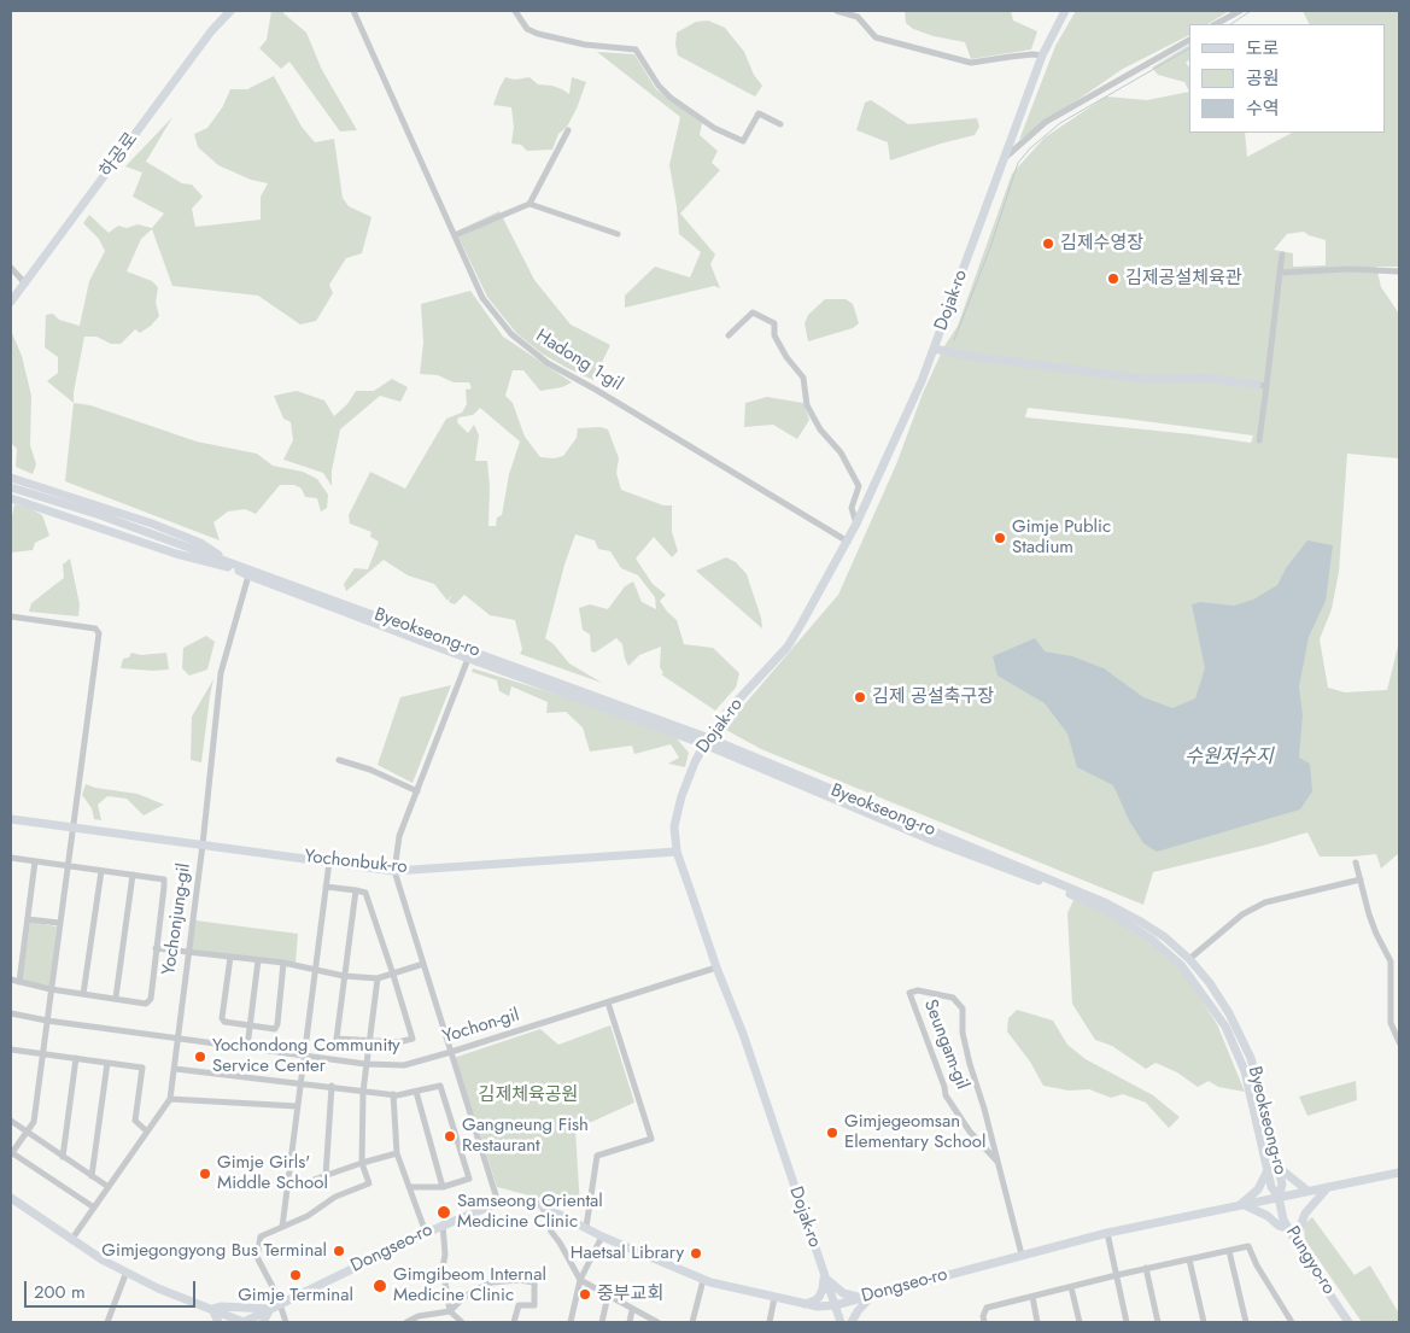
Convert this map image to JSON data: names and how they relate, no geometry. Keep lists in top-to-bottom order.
{
  "streets": {
    "main road": [
      "하공로",
      "Dojak-ro",
      "Byeokseong-ro",
      "Yochonbuk-ro",
      "Dongseo-ro",
      "Pungyo-ro"
    ],
    "street": [
      "Hadong 1-gil",
      "Yochonjung-gil",
      "Yochon-gil",
      "Seungam-gil"
    ]
  },
  "crossings": [
    ["Dojak-ro", "Hadong 1-gil"],
    ["Dojak-ro", "Byeokseong-ro"],
    ["Dojak-ro", "Yochonbuk-ro"],
    ["Dojak-ro", "Yochon-gil"],
    ["Dojak-ro", "Dongseo-ro"],
    ["Byeokseong-ro", "Yochonjung-gil"],
    ["Byeokseong-ro", "Dongseo-ro"],
    ["Byeokseong-ro", "Pungyo-ro"],
    ["Yochonbuk-ro", "Yochonjung-gil"],
    ["Yochonjung-gil", "Yochon-gil"],
    ["Seungam-gil", "Dongseo-ro"],
    ["Dongseo-ro", "Pungyo-ro"]
  ],
  "water": ["수원저수지"],
  "parks": ["김제체육공원"],
  "places": [
    "김제수영장",
    "김제공설체육관",
    "Gimje Public Stadium",
    "김제 공설축구장",
    "Yochondong Community Service Center",
    "Gimjegeomsan Elementary School",
    "Gangneung Fish Restaurant",
    "Gimje Girls' Middle School",
    "Samseong Oriental Medicine Clinic",
    "Gimjegongyong Bus Terminal",
    "Haetsal Library",
    "Gimje Terminal",
    "Gimgibeom Internal Medicine Clinic",
    "중부교회"
  ],
  "legend": ["도로", "공원", "수역"],
  "scale_bar": "200 m"
}
